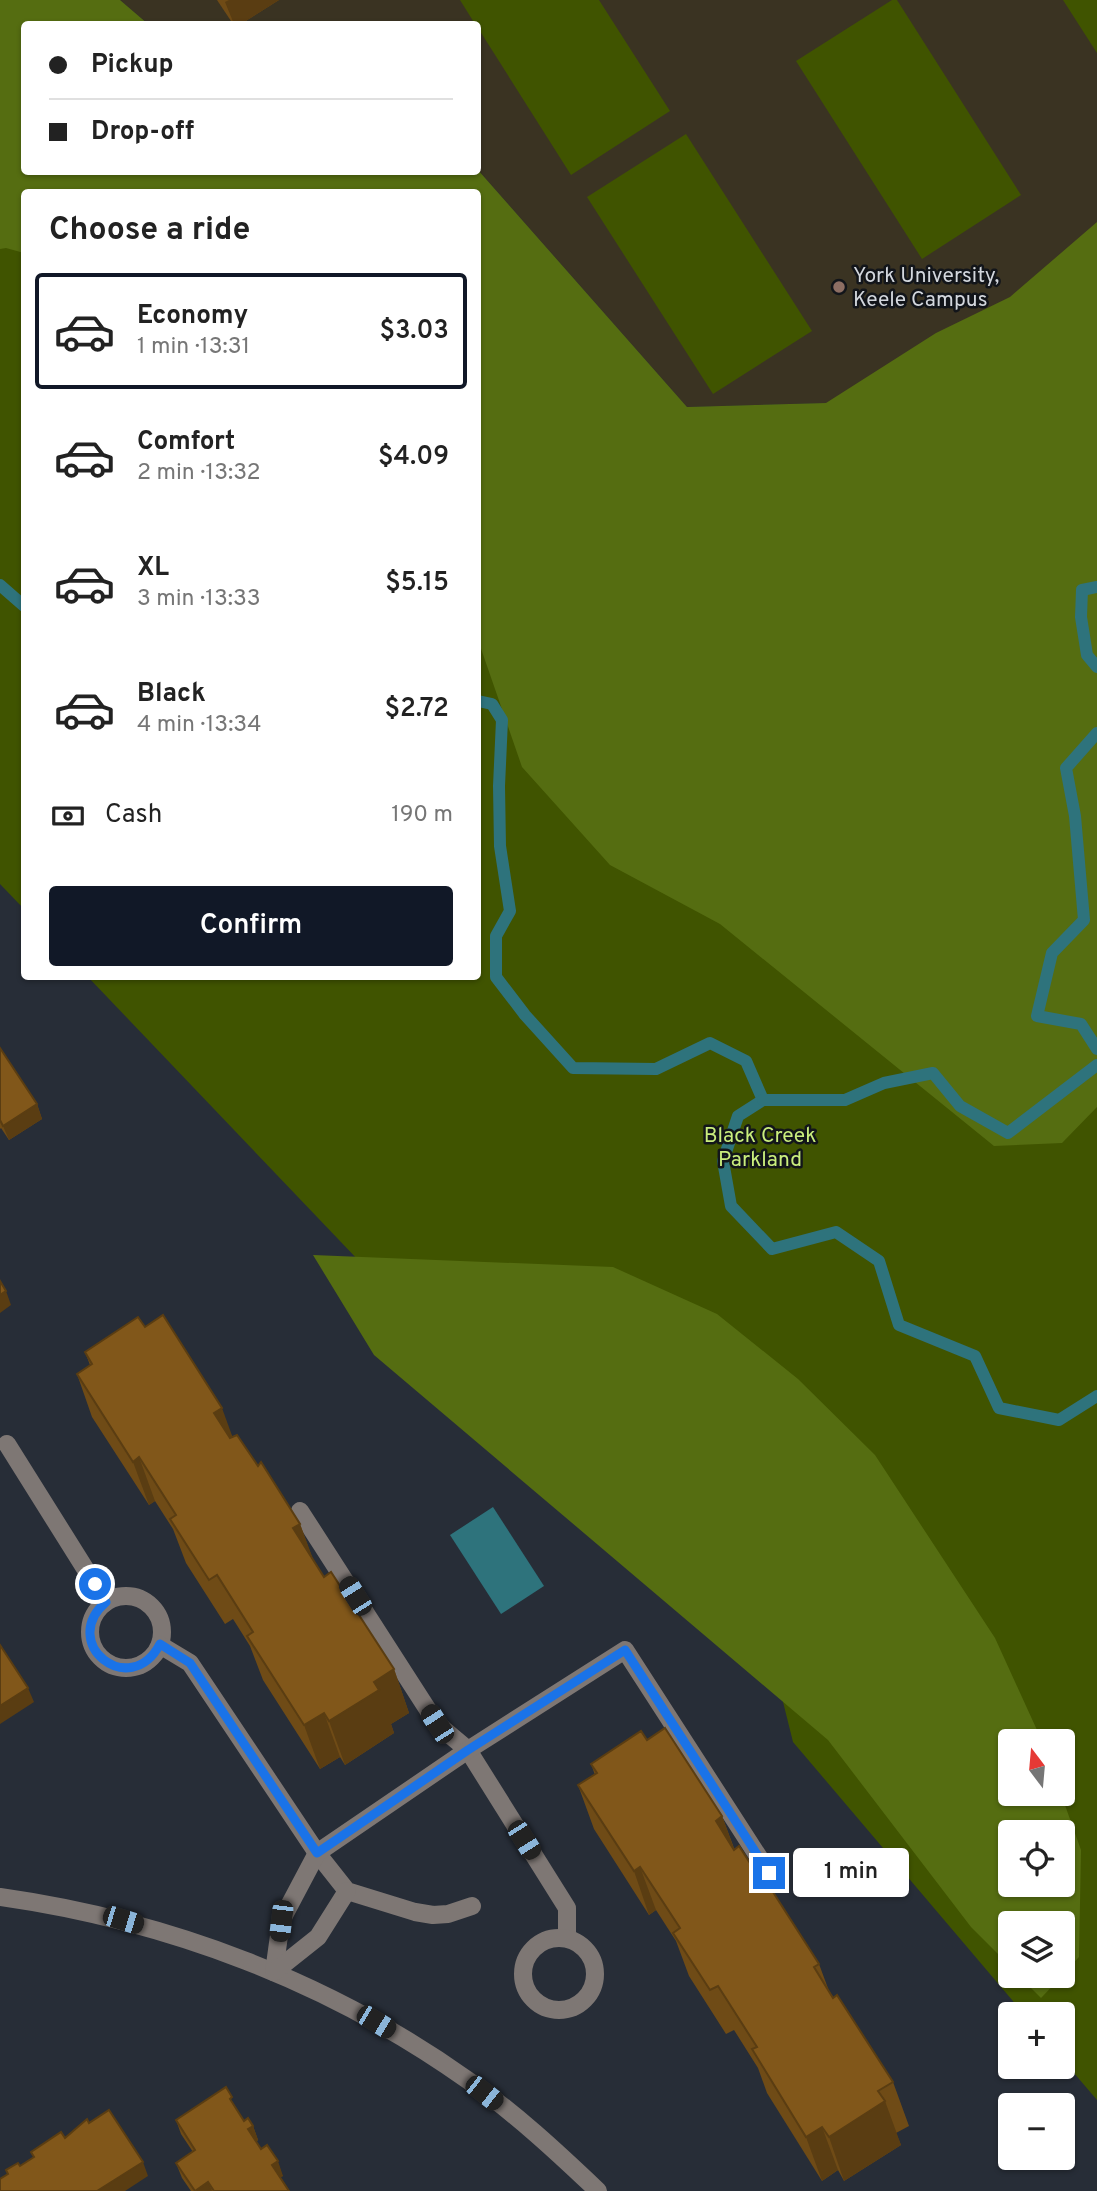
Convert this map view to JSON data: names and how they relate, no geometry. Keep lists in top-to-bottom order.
{
  "parks": ["Black Creek Parkland"],
  "places": ["York University, Keele Campus"],
  "north": "top",
  "page": {
    "banner": ["Pickup", "Drop-off"],
    "heading": "Choose a ride",
    "list": [
      {
        "name": "Economy",
        "note": "1 min · 13:31",
        "value": "$3.03"
      },
      {
        "name": "Comfort",
        "note": "2 min · 13:32",
        "value": "$4.09"
      },
      {
        "name": "XL",
        "note": "3 min · 13:33",
        "value": "$5.15"
      },
      {
        "name": "Black",
        "note": "4 min · 13:34",
        "value": "$2.72"
      }
    ],
    "pay": ["Cash", "190 m"],
    "buttons": "Confirm",
    "map_buttons": ["+", "−"],
    "bubble": "1 min"
  }
}
